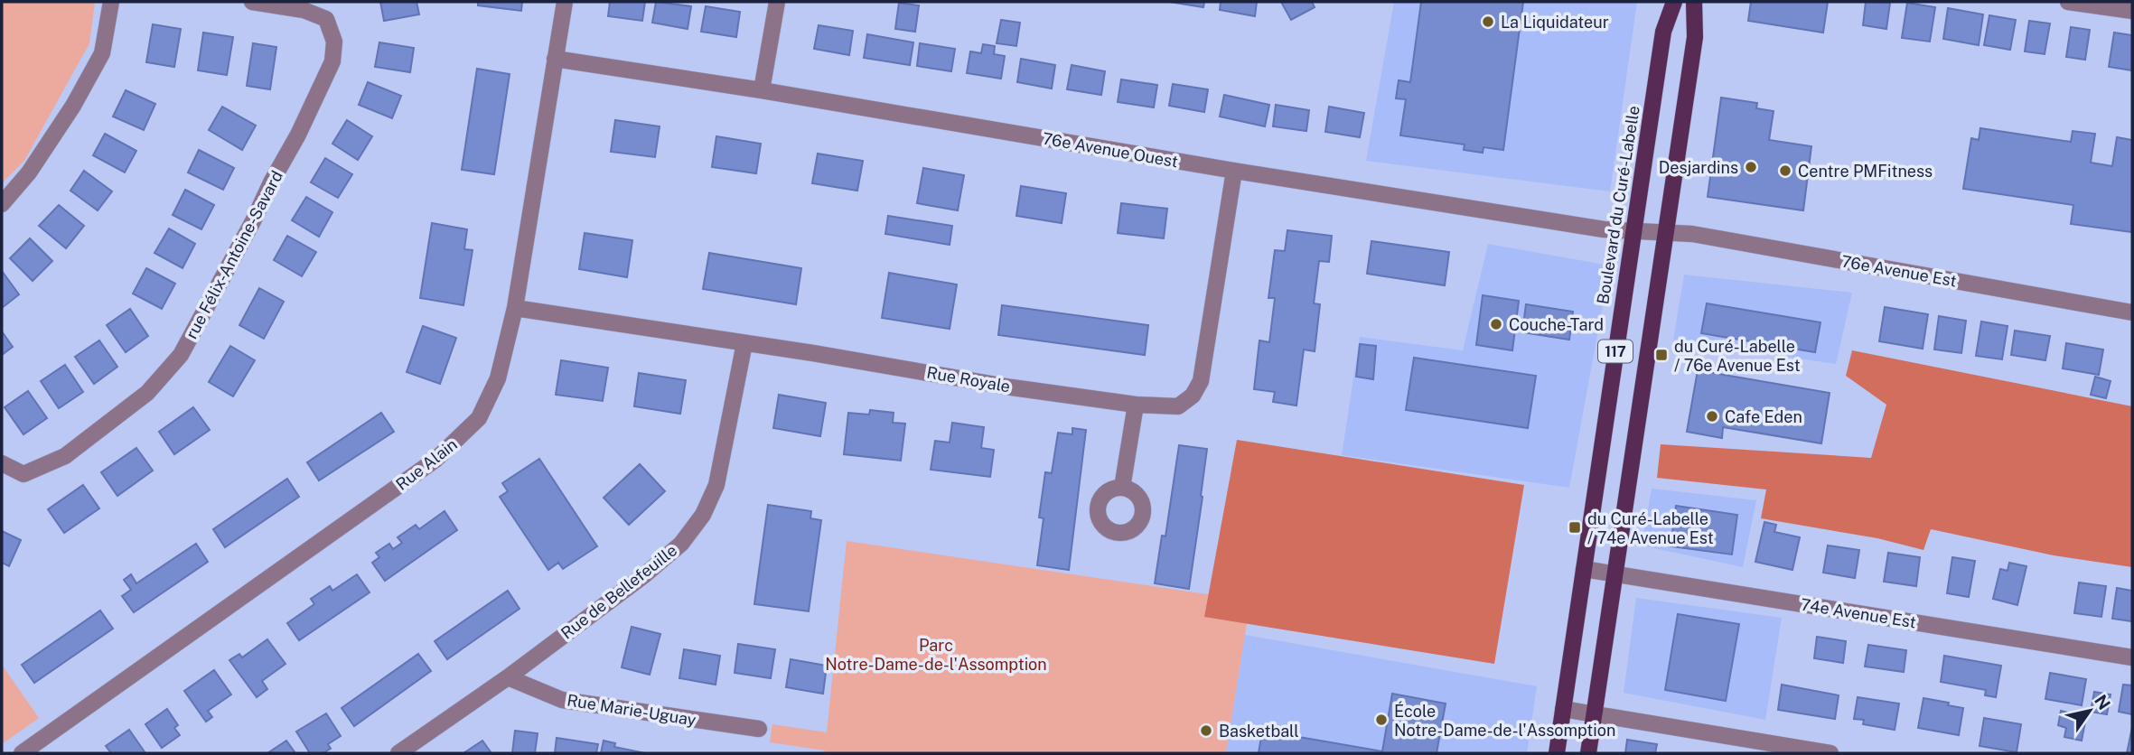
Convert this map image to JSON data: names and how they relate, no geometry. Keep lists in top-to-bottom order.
{
  "streets": {
    "main road": ["Boulevard du Curé-Labelle", "117"],
    "street": [
      "76e Avenue Ouest",
      "rue Félix-Antoine-Savard",
      "76e Avenue Est",
      "Rue Royale",
      "Rue Alain",
      "Rue de Bellefeuille",
      "74e Avenue Est",
      "Rue Marie-Uguay"
    ]
  },
  "crossings": [
    ["76e Avenue Ouest", "Boulevard du Curé-Labelle"],
    ["76e Avenue Ouest", "76e Avenue Est"],
    ["76e Avenue Ouest", "117"],
    ["76e Avenue Ouest", "Rue Royale"],
    ["76e Avenue Ouest", "Rue Alain"],
    ["Boulevard du Curé-Labelle", "74e Avenue Est"],
    ["76e Avenue Est", "117"],
    ["117", "74e Avenue Est"],
    ["Rue Royale", "Rue Alain"],
    ["Rue Royale", "Rue de Bellefeuille"],
    ["Rue de Bellefeuille", "Rue Marie-Uguay"]
  ],
  "parks": ["Parc Notre-Dame-de-l'Assomption"],
  "places": {
    "other": [
      "La Liquidateur",
      "Desjardins",
      "Centre PMFitness",
      "Couche-Tard",
      "Cafe Eden",
      "École Notre-Dame-de-l'Assomption",
      "Basketball"
    ],
    "transit": ["du Curé-Labelle / 76e Avenue Est", "du Curé-Labelle / 74e Avenue Est"]
  },
  "north": "top right"
}
